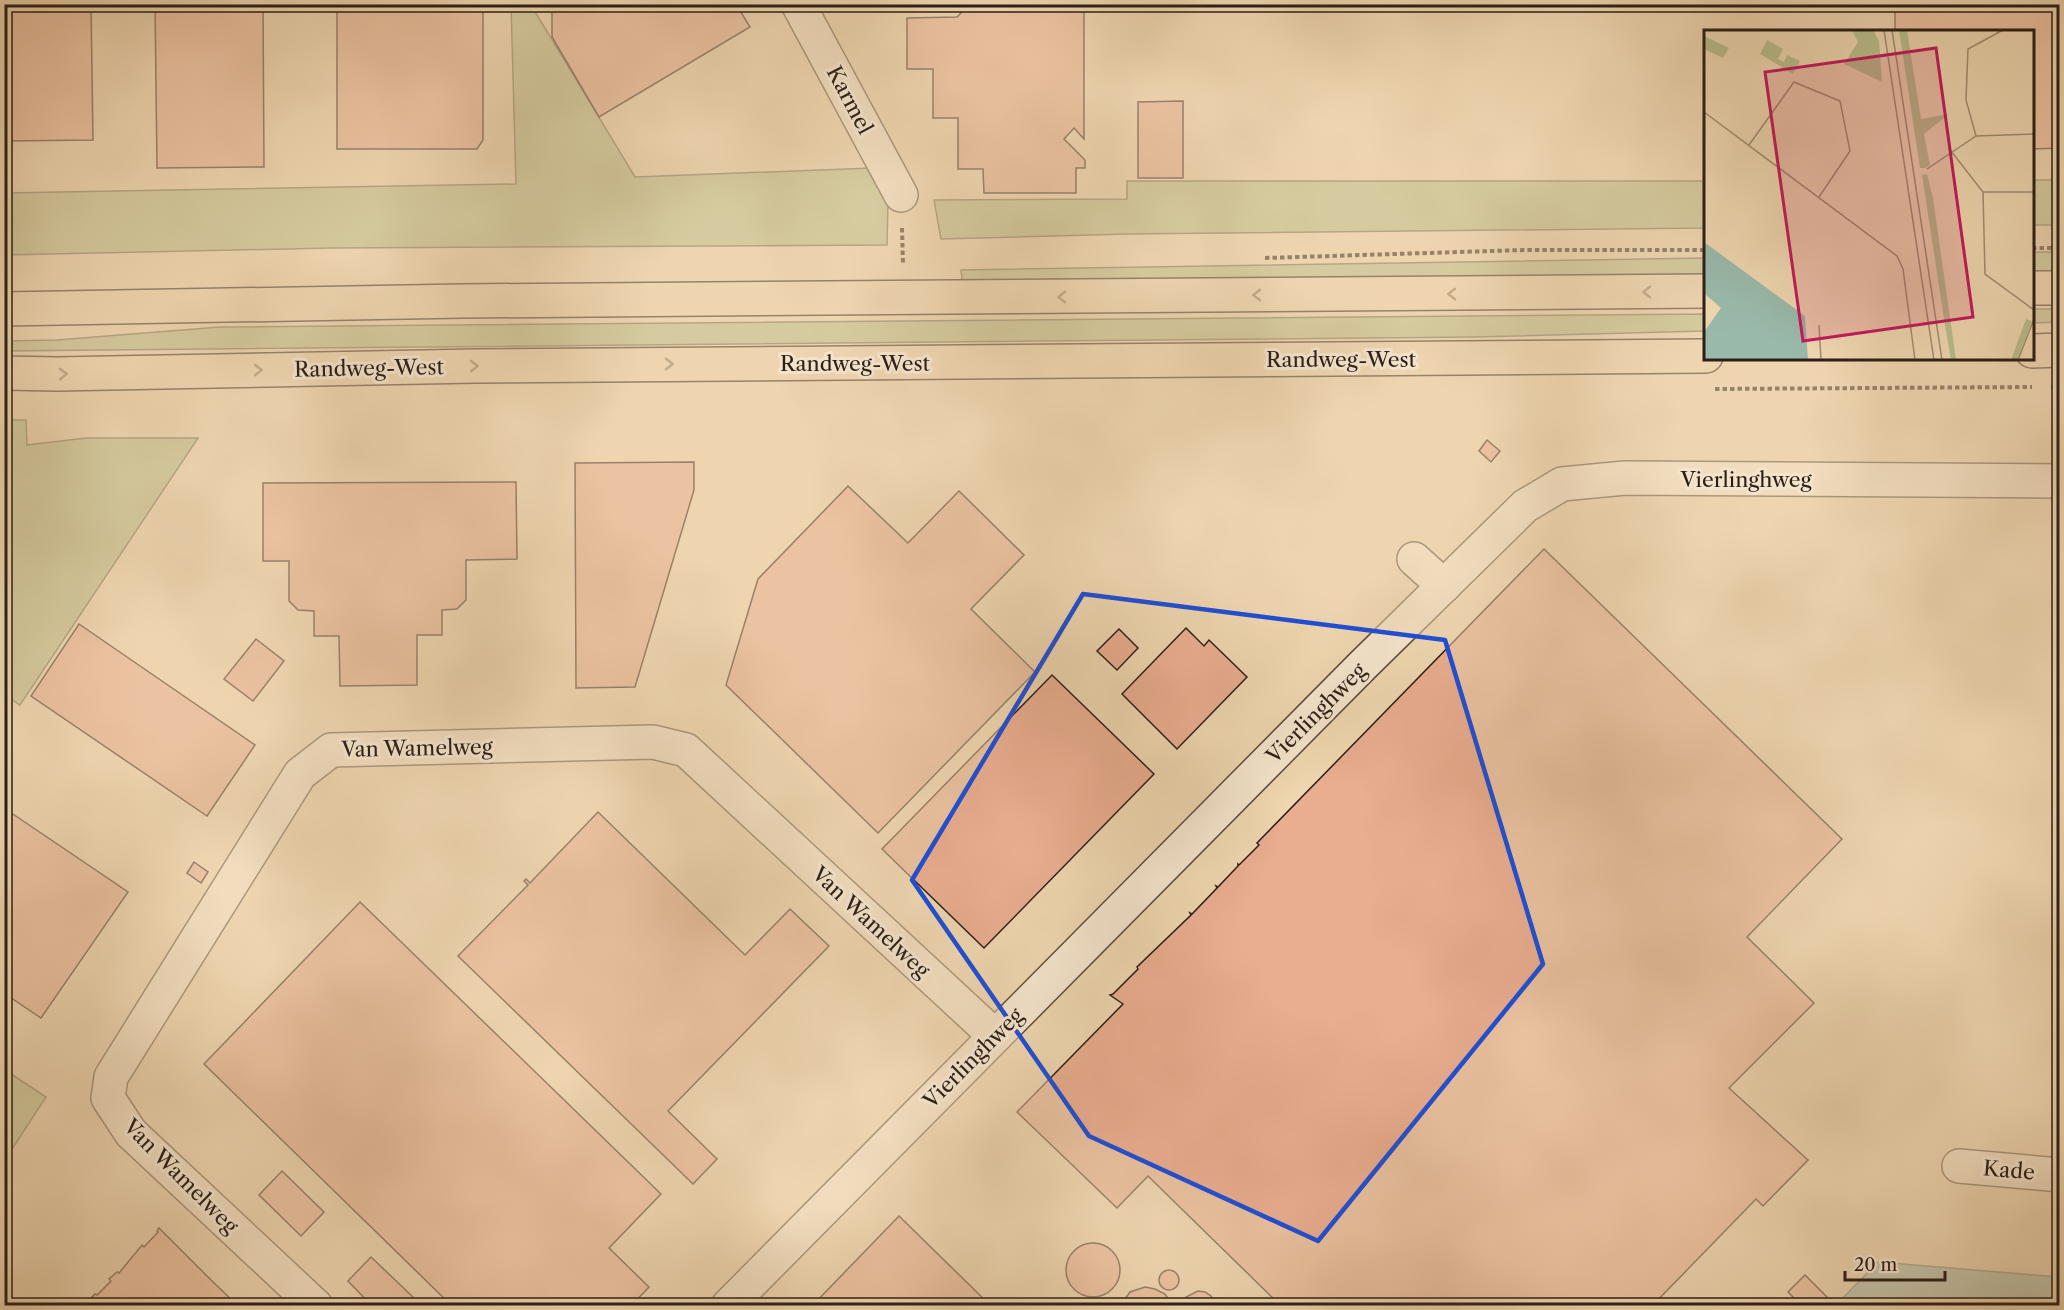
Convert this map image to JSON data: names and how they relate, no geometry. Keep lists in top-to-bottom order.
{
  "streets": {
    "main road": ["Randweg-West"],
    "street": [
      "Karmel",
      "Vierlinghweg",
      "Van Wamelweg",
      "Kade"
    ]
  },
  "crossings": [
    ["Vierlinghweg", "Van Wamelweg"]
  ],
  "scale_bar": "20 m"
}
